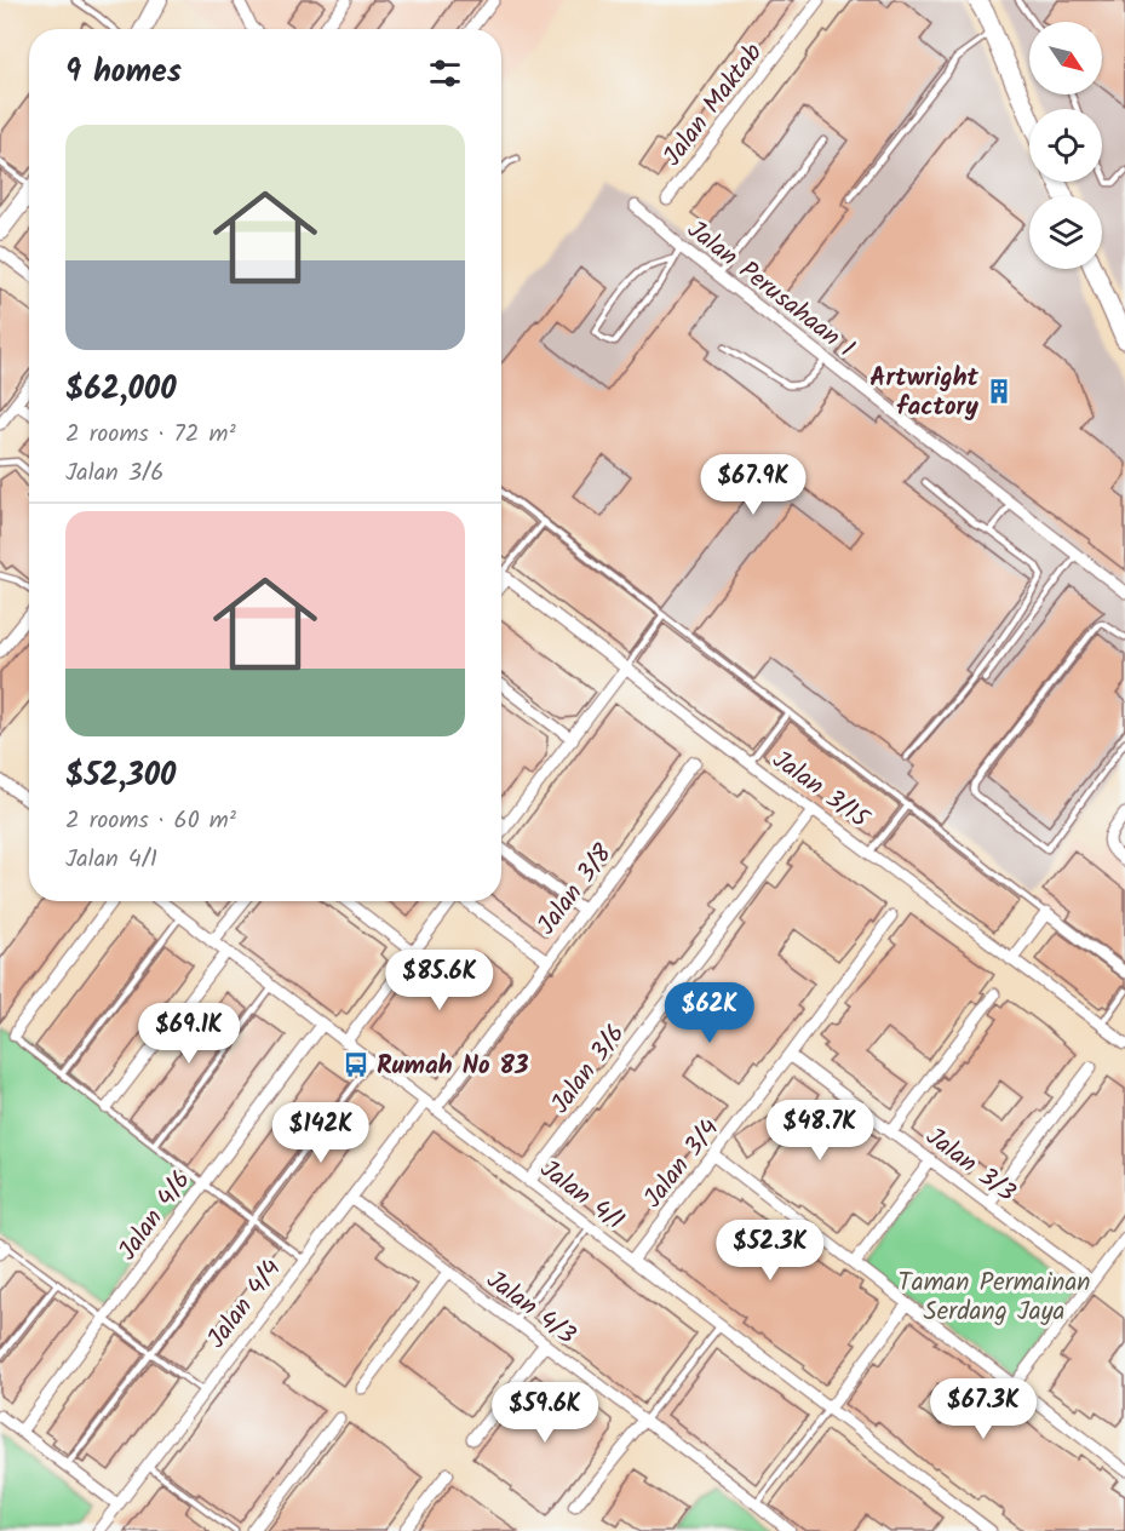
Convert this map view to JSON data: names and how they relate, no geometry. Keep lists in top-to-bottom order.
{
  "streets": {
    "street": [
      "Jalan Maktab",
      "Jalan Perusahaan 1",
      "Jalan 3/15",
      "Jalan 3/8",
      "Jalan 3/6",
      "Jalan 3/4",
      "Jalan 3/3",
      "Jalan 4/1",
      "Jalan 4/6",
      "Jalan 4/4",
      "Jalan 4/3"
    ]
  },
  "crossings": [
    ["Jalan 3/15", "Jalan 3/6"],
    ["Jalan 3/8", "Jalan 4/1"],
    ["Jalan 3/6", "Jalan 4/1"],
    ["Jalan 3/4", "Jalan 3/3"],
    ["Jalan 3/4", "Jalan 4/1"],
    ["Jalan 4/1", "Jalan 4/6"],
    ["Jalan 4/1", "Jalan 4/4"],
    ["Jalan 4/4", "Jalan 4/3"]
  ],
  "parks": ["Taman Permainan Serdang Jaya"],
  "places": {
    "building": ["Artwright factory"],
    "bus stop": ["Rumah No 83"]
  },
  "north": "bottom right",
  "page": {
    "heading": "9 homes",
    "list": [
      {
        "name": "$62,000",
        "note": "2 rooms · 72 m² · Jalan 3/6"
      },
      {
        "name": "$52,300",
        "note": "2 rooms · 60 m² · Jalan 4/1"
      }
    ],
    "price": [
      "$67.9K",
      "$85.6K",
      "$62K",
      "$69.1K",
      "$48.7K",
      "$142K",
      "$52.3K",
      "$67.3K",
      "$59.6K"
    ]
  }
}
